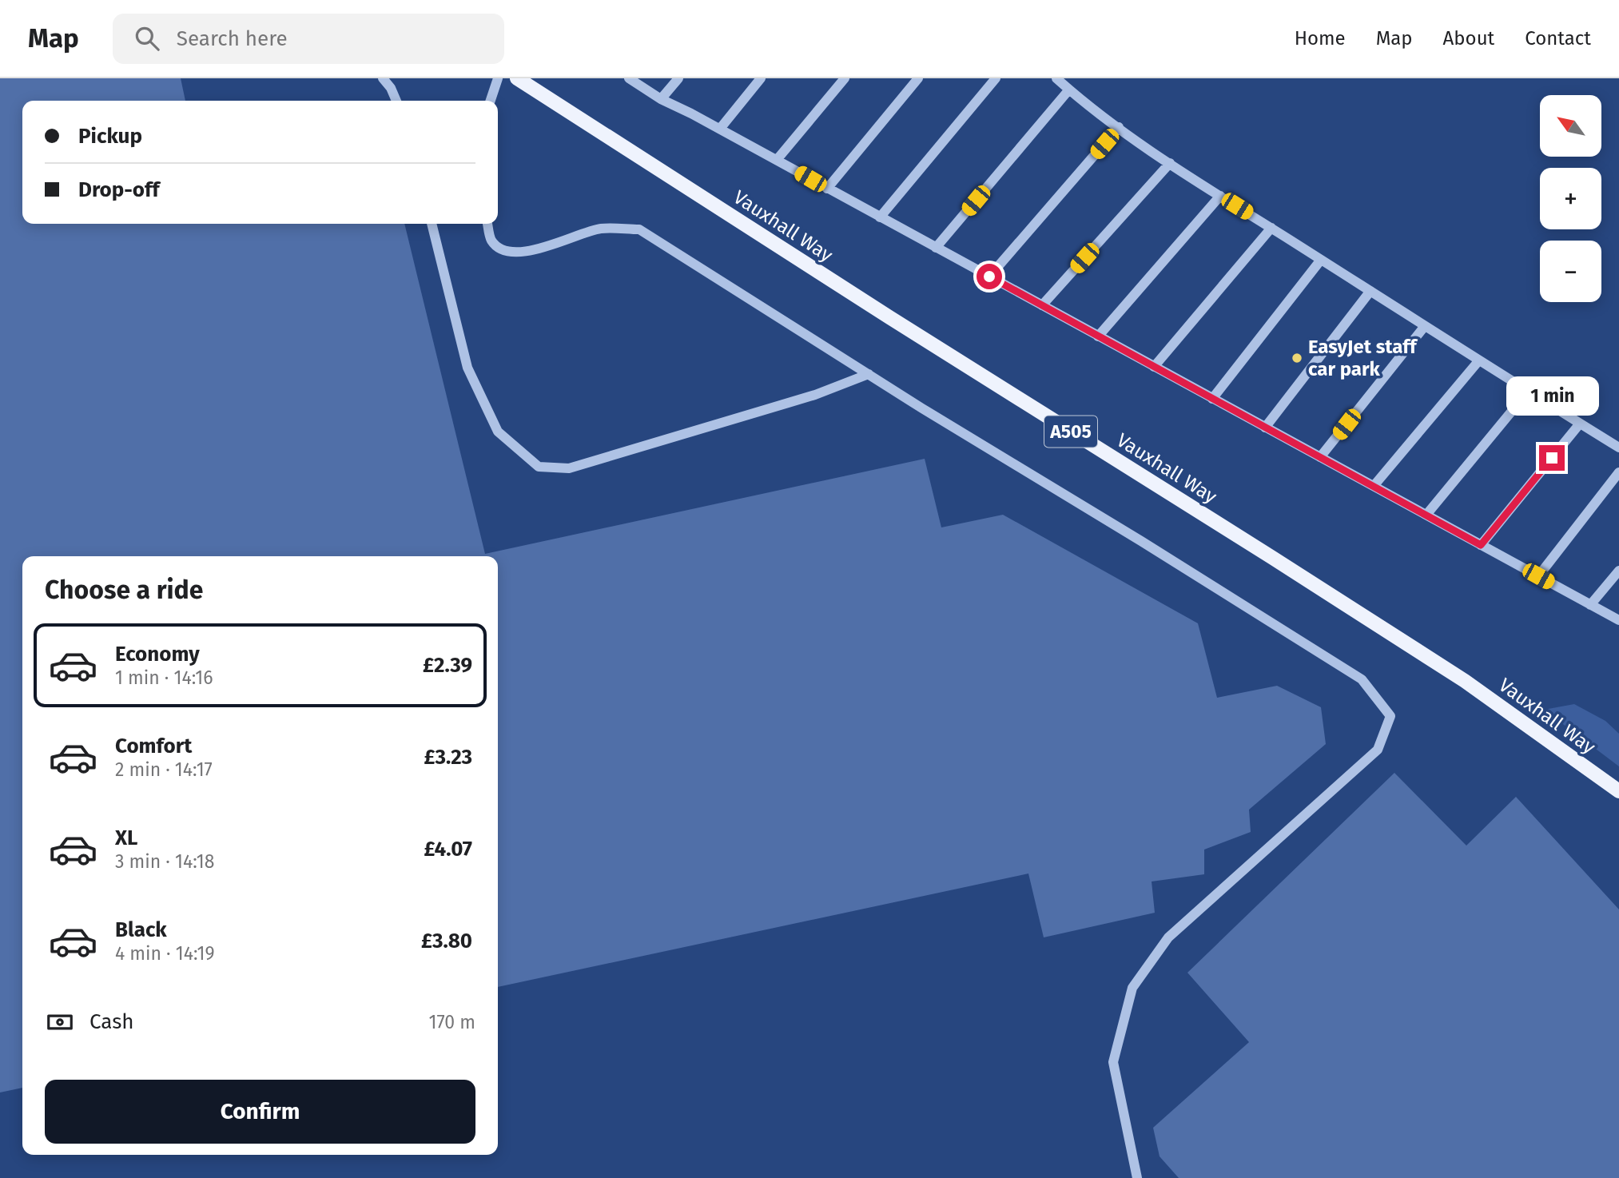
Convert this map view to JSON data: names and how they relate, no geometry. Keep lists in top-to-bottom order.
{
  "streets": {
    "main road": ["Vauxhall Way", "A505"]
  },
  "places": ["EasyJet staff car park"],
  "north": "top left",
  "page": {
    "header": "Map",
    "search": "Search here",
    "nav": [
      "Home",
      "Map",
      "About",
      "Contact"
    ],
    "map_buttons": ["+", "−"],
    "banner": ["Pickup", "Drop-off"],
    "bubble": "1 min",
    "heading": "Choose a ride",
    "list": [
      {
        "name": "Economy",
        "note": "1 min · 14:16",
        "value": "£2.39"
      },
      {
        "name": "Comfort",
        "note": "2 min · 14:17",
        "value": "£3.23"
      },
      {
        "name": "XL",
        "note": "3 min · 14:18",
        "value": "£4.07"
      },
      {
        "name": "Black",
        "note": "4 min · 14:19",
        "value": "£3.80"
      }
    ],
    "pay": ["Cash", "170 m"],
    "buttons": "Confirm"
  }
}
